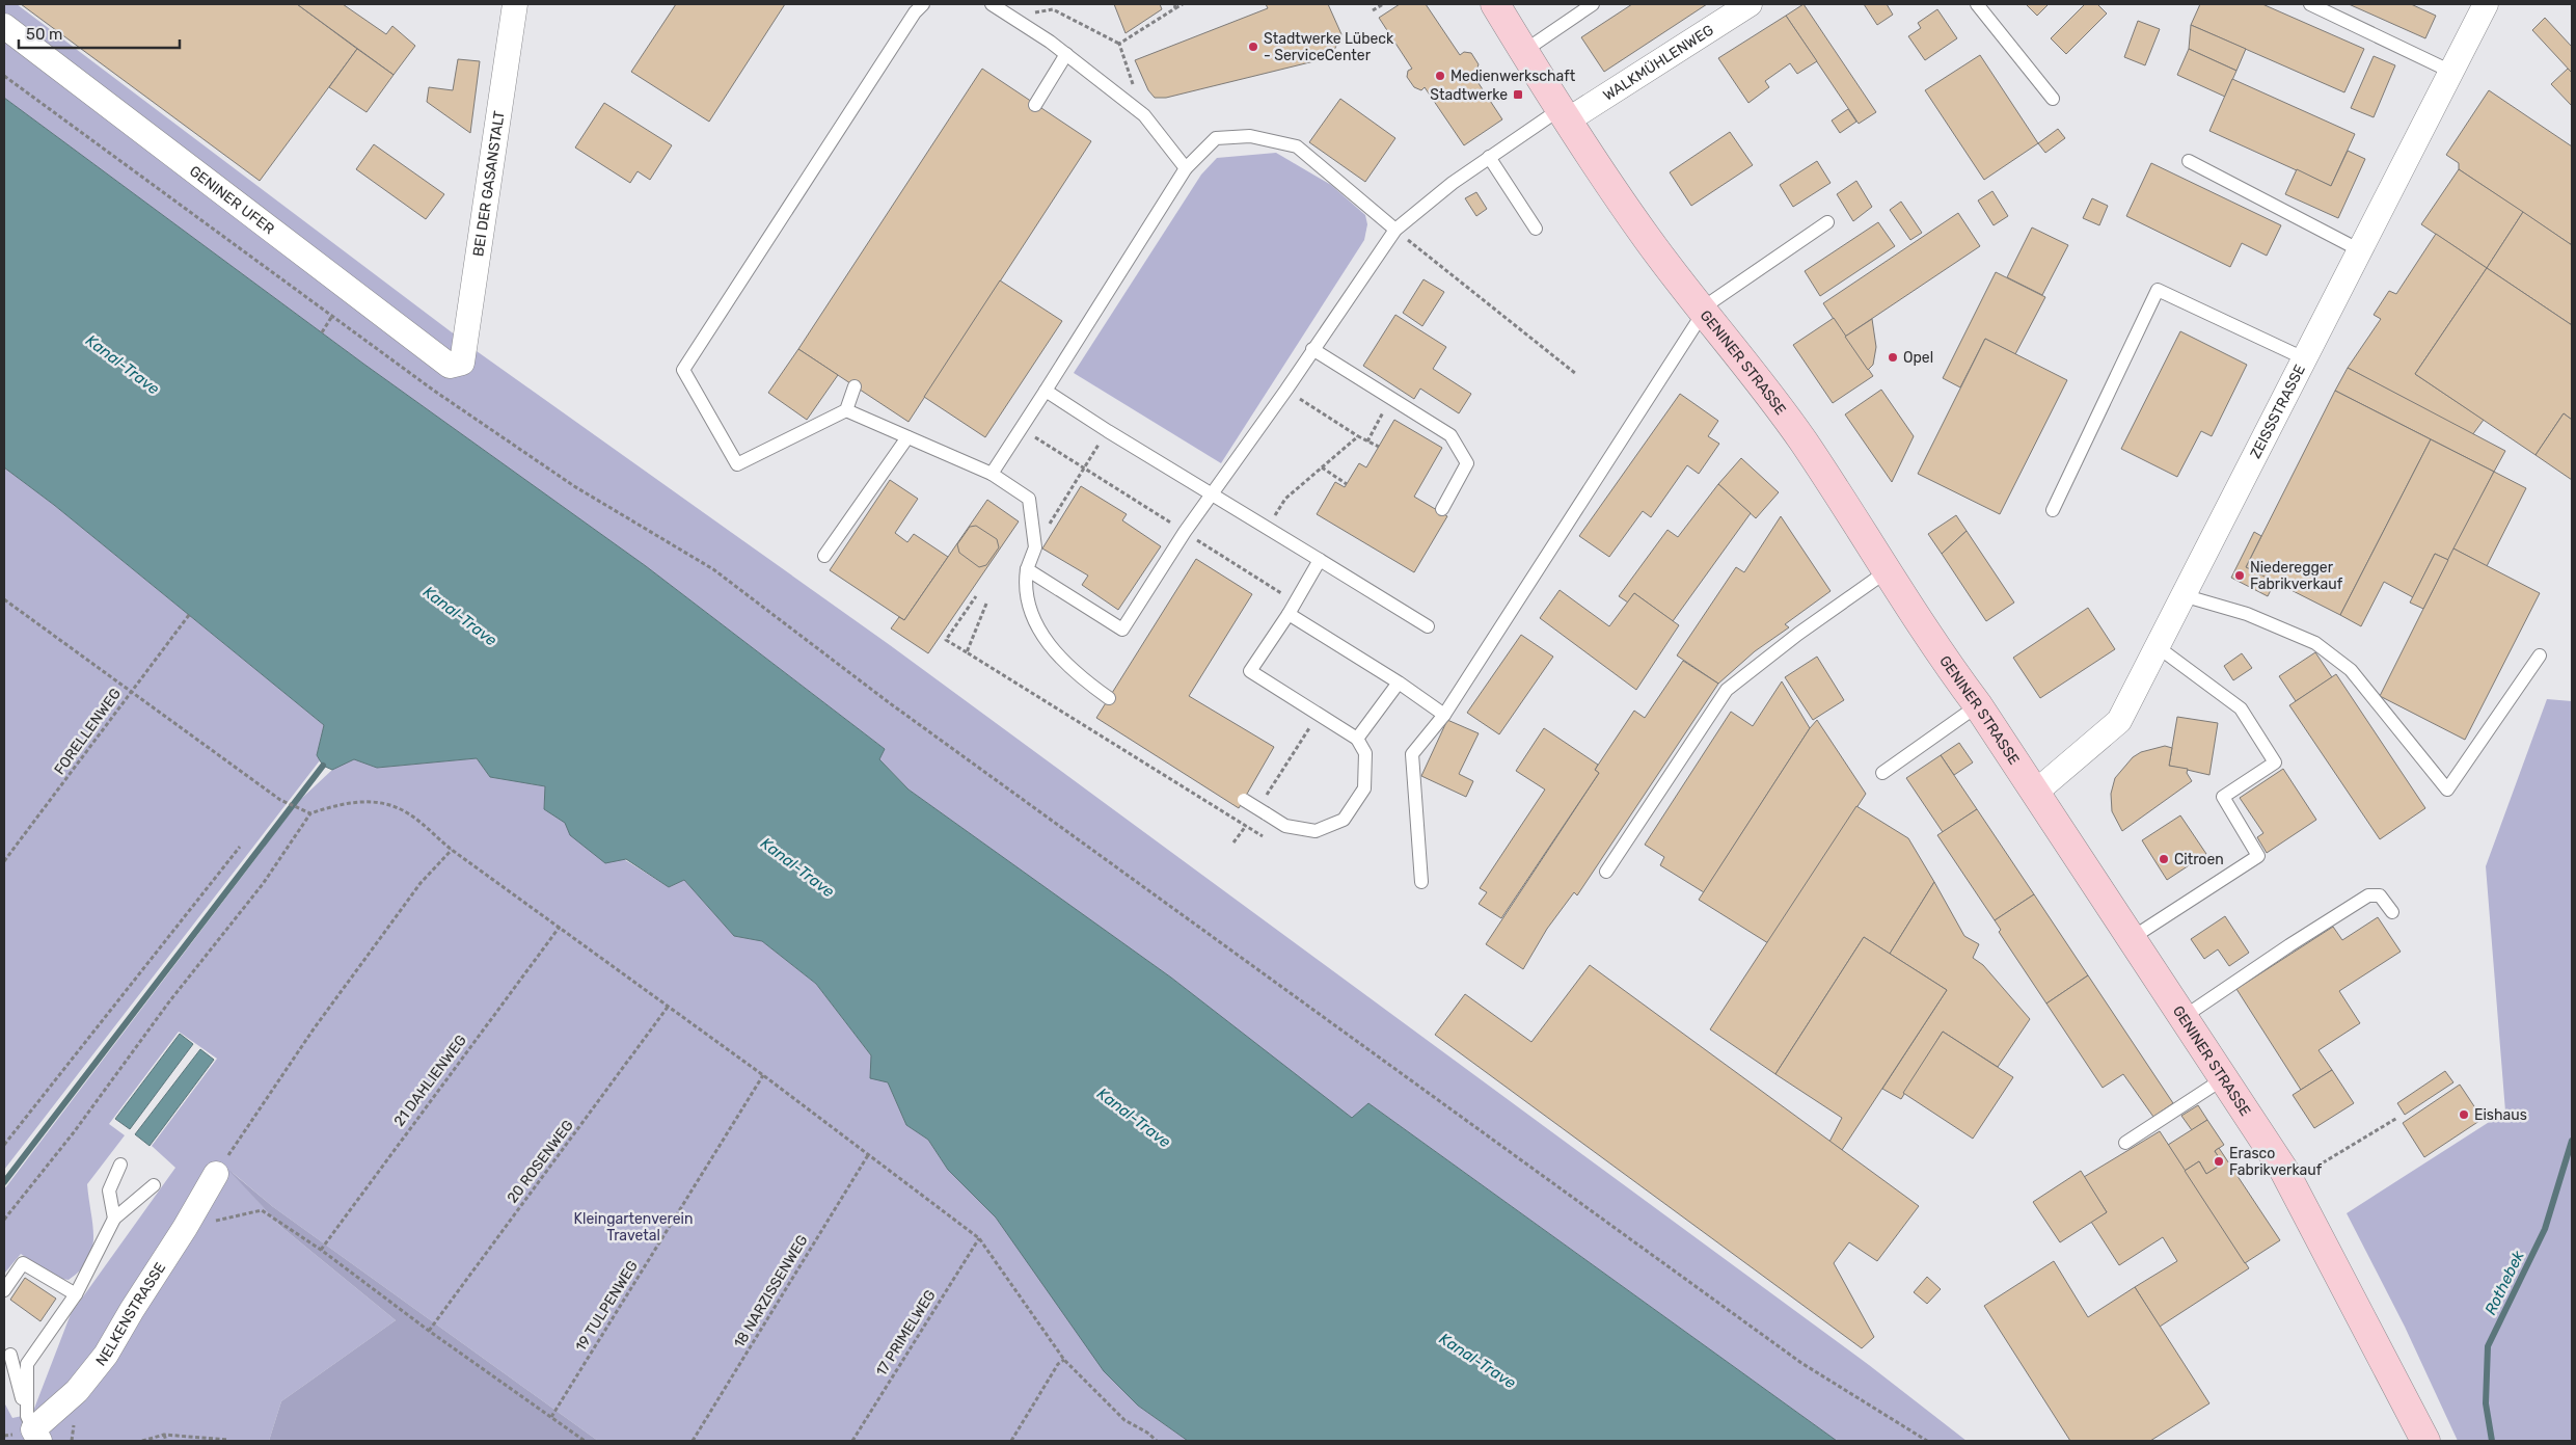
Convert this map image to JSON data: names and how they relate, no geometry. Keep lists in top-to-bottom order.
{
  "streets": {
    "main road": ["GENINER STRASSE"],
    "street": [
      "WALKMÜHLENWEG",
      "BEI DER GASANSTALT",
      "GENINER UFER",
      "ZEISSSTRASSE",
      "NELKENSTRASSE"
    ],
    "path": [
      "FORELLENWEG",
      "21 DAHLIENWEG",
      "20 ROSENWEG",
      "18 NARZISSENWEG",
      "19 TULPENWEG",
      "17 PRIMELWEG"
    ]
  },
  "crossings": [
    ["WALKMÜHLENWEG", "GENINER STRASSE"],
    ["BEI DER GASANSTALT", "GENINER UFER"],
    ["GENINER STRASSE", "ZEISSSTRASSE"]
  ],
  "water": ["Kanal-Trave", "Rothebek"],
  "parks": ["Kleingartenverein Travetal"],
  "places": {
    "other": [
      "Stadtwerke Lübeck - ServiceCenter",
      "Medienwerkschaft",
      "Opel",
      "Niederegger Fabrikverkauf",
      "Citroen",
      "Eishaus",
      "Erasco Fabrikverkauf"
    ],
    "transit": ["Stadtwerke"]
  },
  "scale_bar": "50 m"
}
